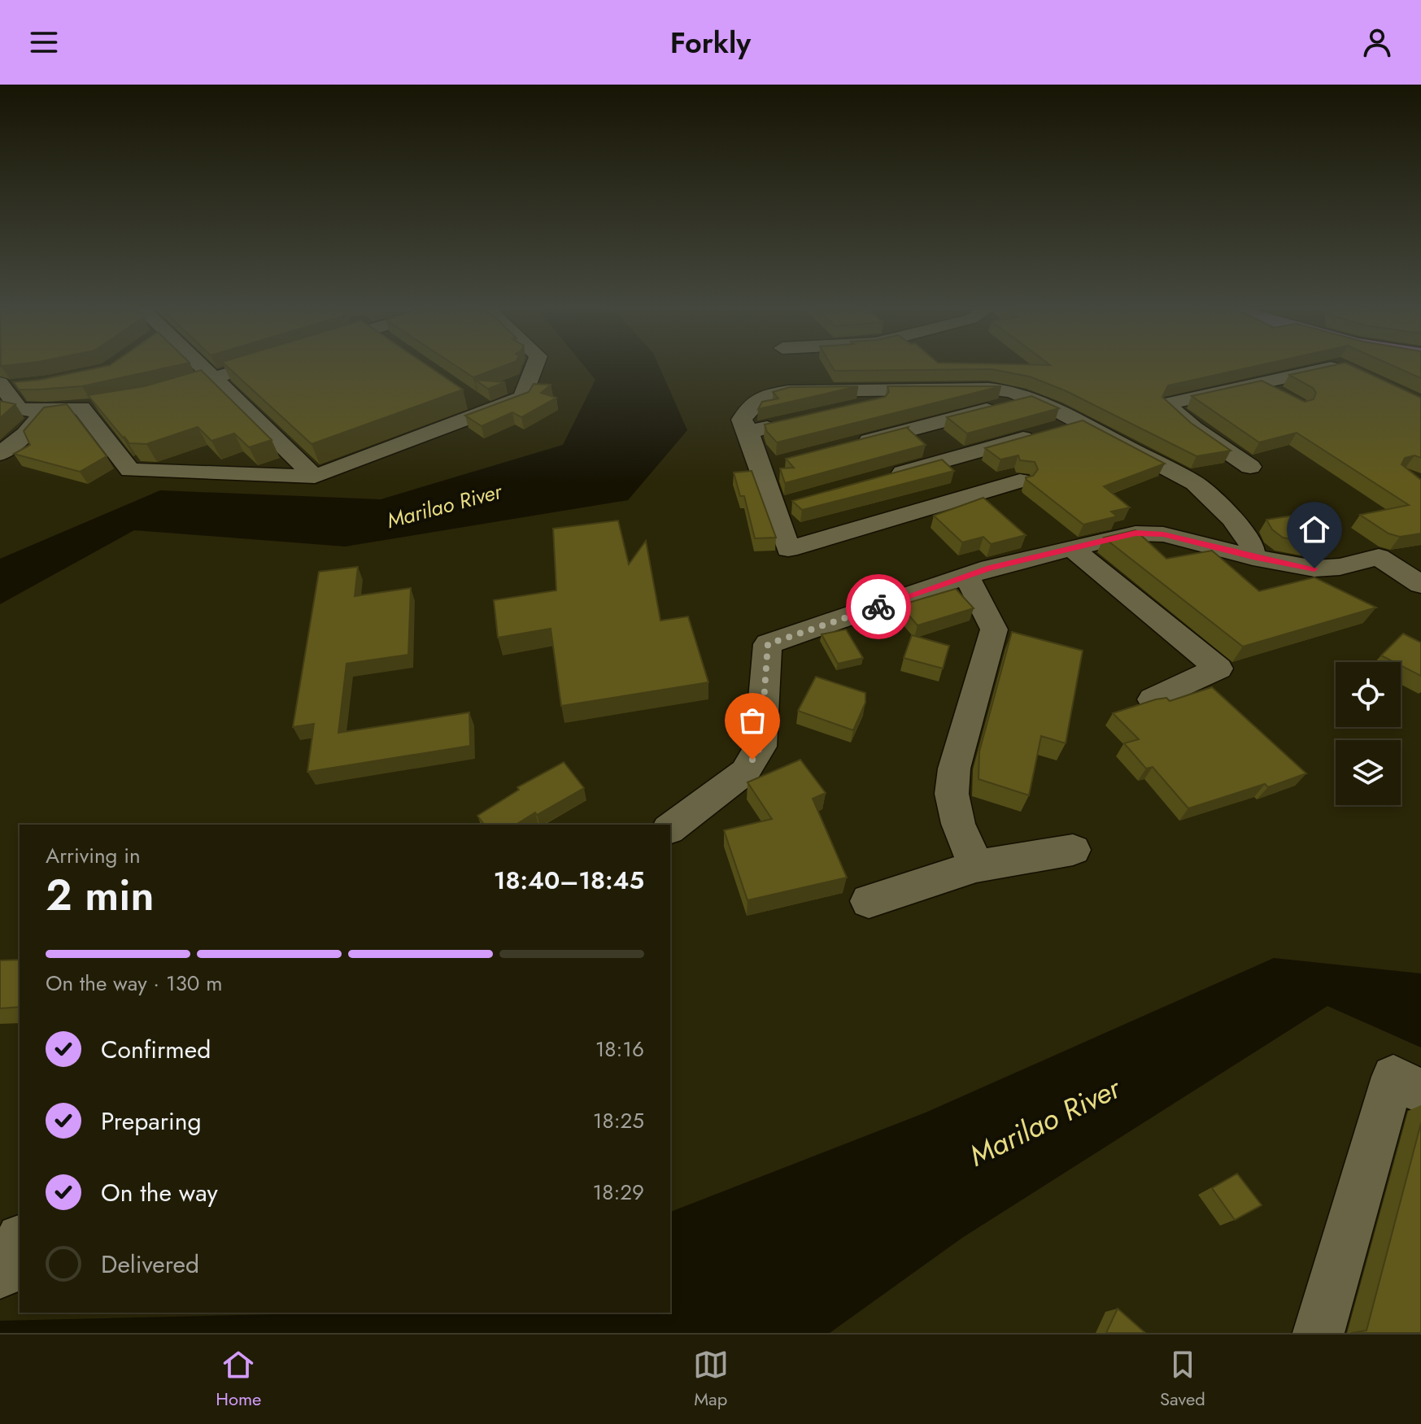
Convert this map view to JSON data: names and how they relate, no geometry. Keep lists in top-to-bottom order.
{
  "water": ["Marilao River"],
  "page": {
    "header": "Forkly",
    "heading": ["2 min", "Arriving in", "18:40–18:45"],
    "bar": "On the way · 130 m",
    "list": [
      ["Confirmed", "18:16"],
      ["Preparing", "18:25"],
      ["On the way", "18:29"],
      "Delivered"
    ],
    "tabs": ["Home", "Map", "Saved"]
  }
}
